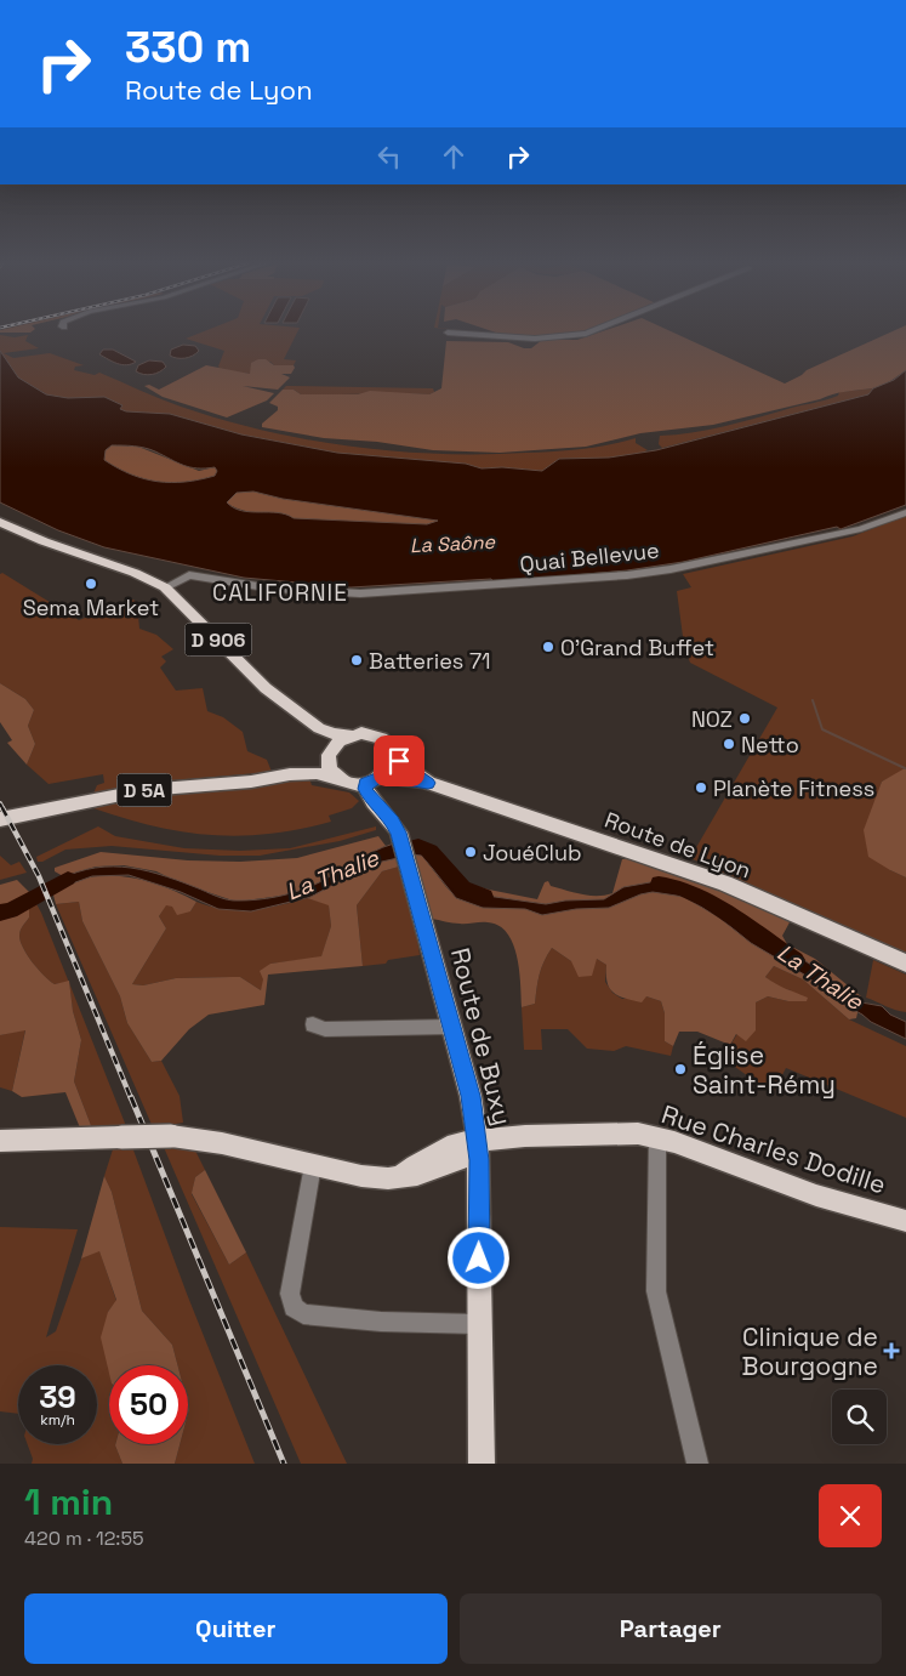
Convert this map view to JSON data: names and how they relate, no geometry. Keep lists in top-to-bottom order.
{
  "streets": {
    "main road": [
      "D 906",
      "D 5A",
      "Route de Lyon",
      "Route de Buxy",
      "Rue Charles Dodille"
    ],
    "street": ["Quai Bellevue"]
  },
  "crossings": [
    ["Quai Bellevue", "D 906"],
    ["D 906", "D 5A"],
    ["D 906", "Route de Lyon"],
    ["D 906", "Route de Buxy"],
    ["D 5A", "Route de Lyon"],
    ["D 5A", "Route de Buxy"],
    ["Route de Lyon", "Route de Buxy"],
    ["Route de Buxy", "Rue Charles Dodille"]
  ],
  "districts": ["CALIFORNIE"],
  "water": ["La Saône", "La Thalie"],
  "places": {
    "other": [
      "Sema Market",
      "O'Grand Buffet",
      "Batteries 71",
      "NOZ",
      "Netto",
      "Planète Fitness",
      "JouéClub",
      "Église Saint-Rémy"
    ],
    "health": ["Clinique de Bourgogne"]
  },
  "page": {
    "turn": ["330 m", "Route de Lyon"],
    "speed": "39 km/h",
    "limit": "50",
    "heading": ["1 min", "420 m · 12:55"],
    "buttons": ["Quitter", "Partager"]
  }
}
